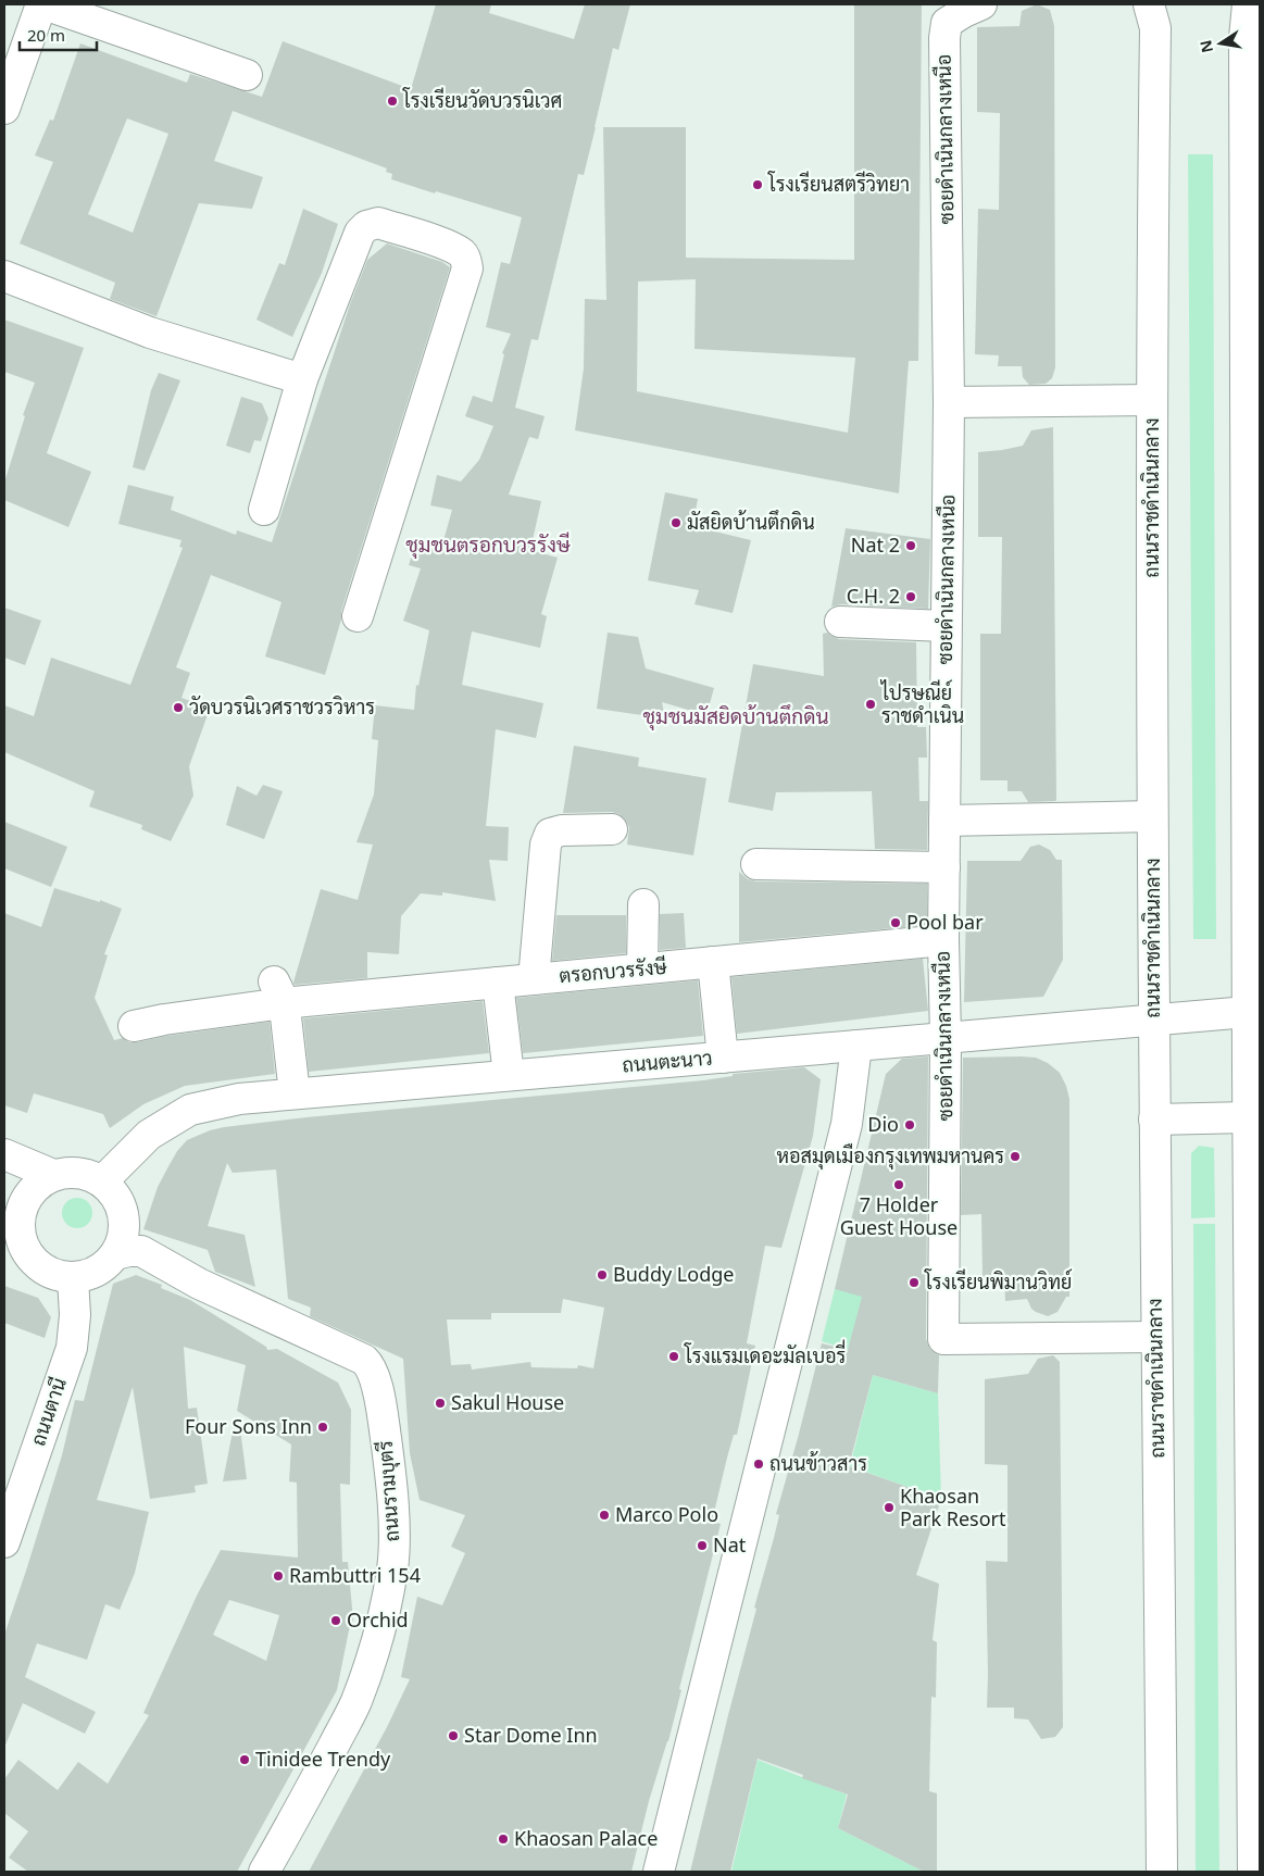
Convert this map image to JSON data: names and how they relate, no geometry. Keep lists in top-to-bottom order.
{
  "streets": {
    "street": [
      "ซอยดำเนินกลางเหนือ",
      "ถนนราชดำเนินกลาง",
      "ตรอกบวรรังษี",
      "ถนนตะนาว",
      "ถนนตานี",
      "ถนนรามบุตรี"
    ]
  },
  "crossings": [
    ["ซอยดำเนินกลางเหนือ", "ถนนราชดำเนินกลาง"],
    ["ซอยดำเนินกลางเหนือ", "ตรอกบวรรังษี"],
    ["ซอยดำเนินกลางเหนือ", "ถนนตะนาว"],
    ["ถนนราชดำเนินกลาง", "ถนนตะนาว"],
    ["ถนนตะนาว", "ถนนตานี"],
    ["ถนนตะนาว", "ถนนรามบุตรี"],
    ["ถนนตานี", "ถนนรามบุตรี"]
  ],
  "districts": ["ชุมชนตรอกบวรรังษี", "ชุมชนมัสยิดบ้านตึกดิน"],
  "places": [
    "โรงเรียนวัดบวรนิเวศ",
    "โรงเรียนสตรีวิทยา",
    "มัสยิดบ้านตึกดิน",
    "Nat 2",
    "C.H. 2",
    "ไปรษณีย์ ราชดำเนิน",
    "วัดบวรนิเวศราชวรวิหาร",
    "Pool bar",
    "Dio",
    "หอสมุดเมืองกรุงเทพมหานคร",
    "7 Holder Guest House",
    "Buddy Lodge",
    "โรงเรียนพิมานวิทย์",
    "โรงแรมเดอะมัลเบอรี่",
    "Sakul House",
    "Four Sons Inn",
    "ถนนข้าวสาร",
    "Khaosan Park Resort",
    "Marco Polo",
    "Nat",
    "Rambuttri 154",
    "Orchid",
    "Star Dome Inn",
    "Tinidee Trendy",
    "Khaosan Palace"
  ],
  "scale_bar": "20 m",
  "north": "left"
}
